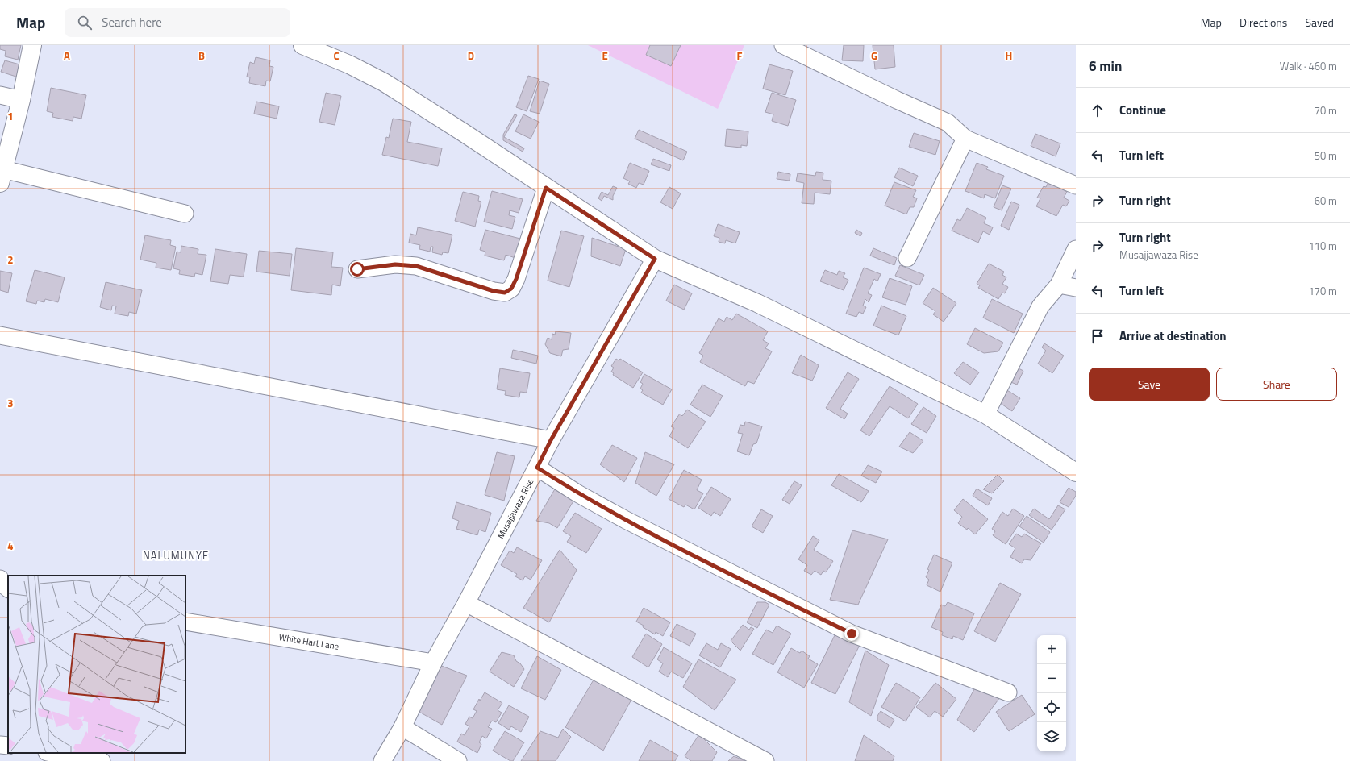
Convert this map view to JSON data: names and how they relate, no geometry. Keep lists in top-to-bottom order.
{
  "streets": {
    "street": ["Musajjawaza Rise", "White Hart Lane"]
  },
  "crossings": [
    ["Musajjawaza Rise", "White Hart Lane"]
  ],
  "districts": ["NALUMUNYE"],
  "page": {
    "header": "Map",
    "search": "Search here",
    "nav": ["Map", "Directions", "Saved"],
    "heading": ["6 min", "Walk · 460 m"],
    "list": [
      ["Continue", "70 m"],
      ["Turn left", "50 m"],
      ["Turn right", "60 m"],
      ["Turn right", "Musajjawaza Rise", "110 m"],
      ["Turn left", "170 m"],
      "Arrive at destination"
    ],
    "buttons": ["Save", "Share"],
    "map_buttons": ["+", "−"]
  },
  "grid": {
    "columns": [
      "A",
      "B",
      "C",
      "D",
      "E",
      "F",
      "G",
      "H"
    ],
    "rows": [
      "1",
      "2",
      "3",
      "4"
    ]
  }
}
